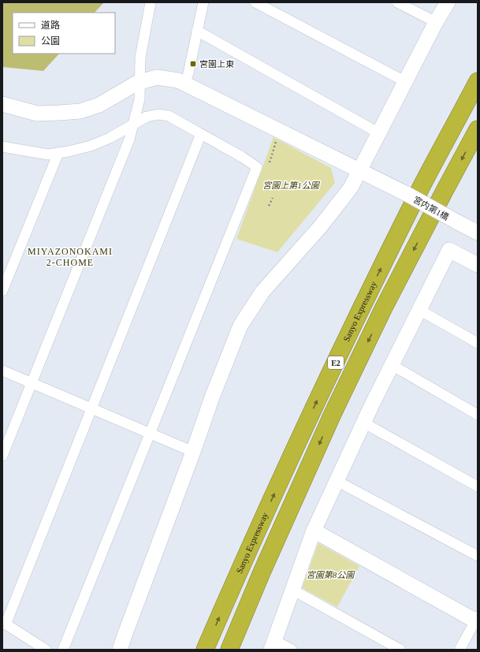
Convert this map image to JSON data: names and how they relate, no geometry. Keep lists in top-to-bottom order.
{
  "streets": {
    "highway": ["Sanyo Expressway", "E2"],
    "street": ["宮内第1橋"]
  },
  "districts": ["MIYAZONOKAMI 2-CHOME"],
  "parks": ["宮園上第1公園", "宮園第8公園"],
  "places": {
    "transit": ["宮園上東"]
  },
  "legend": ["道路", "公園"]
}
